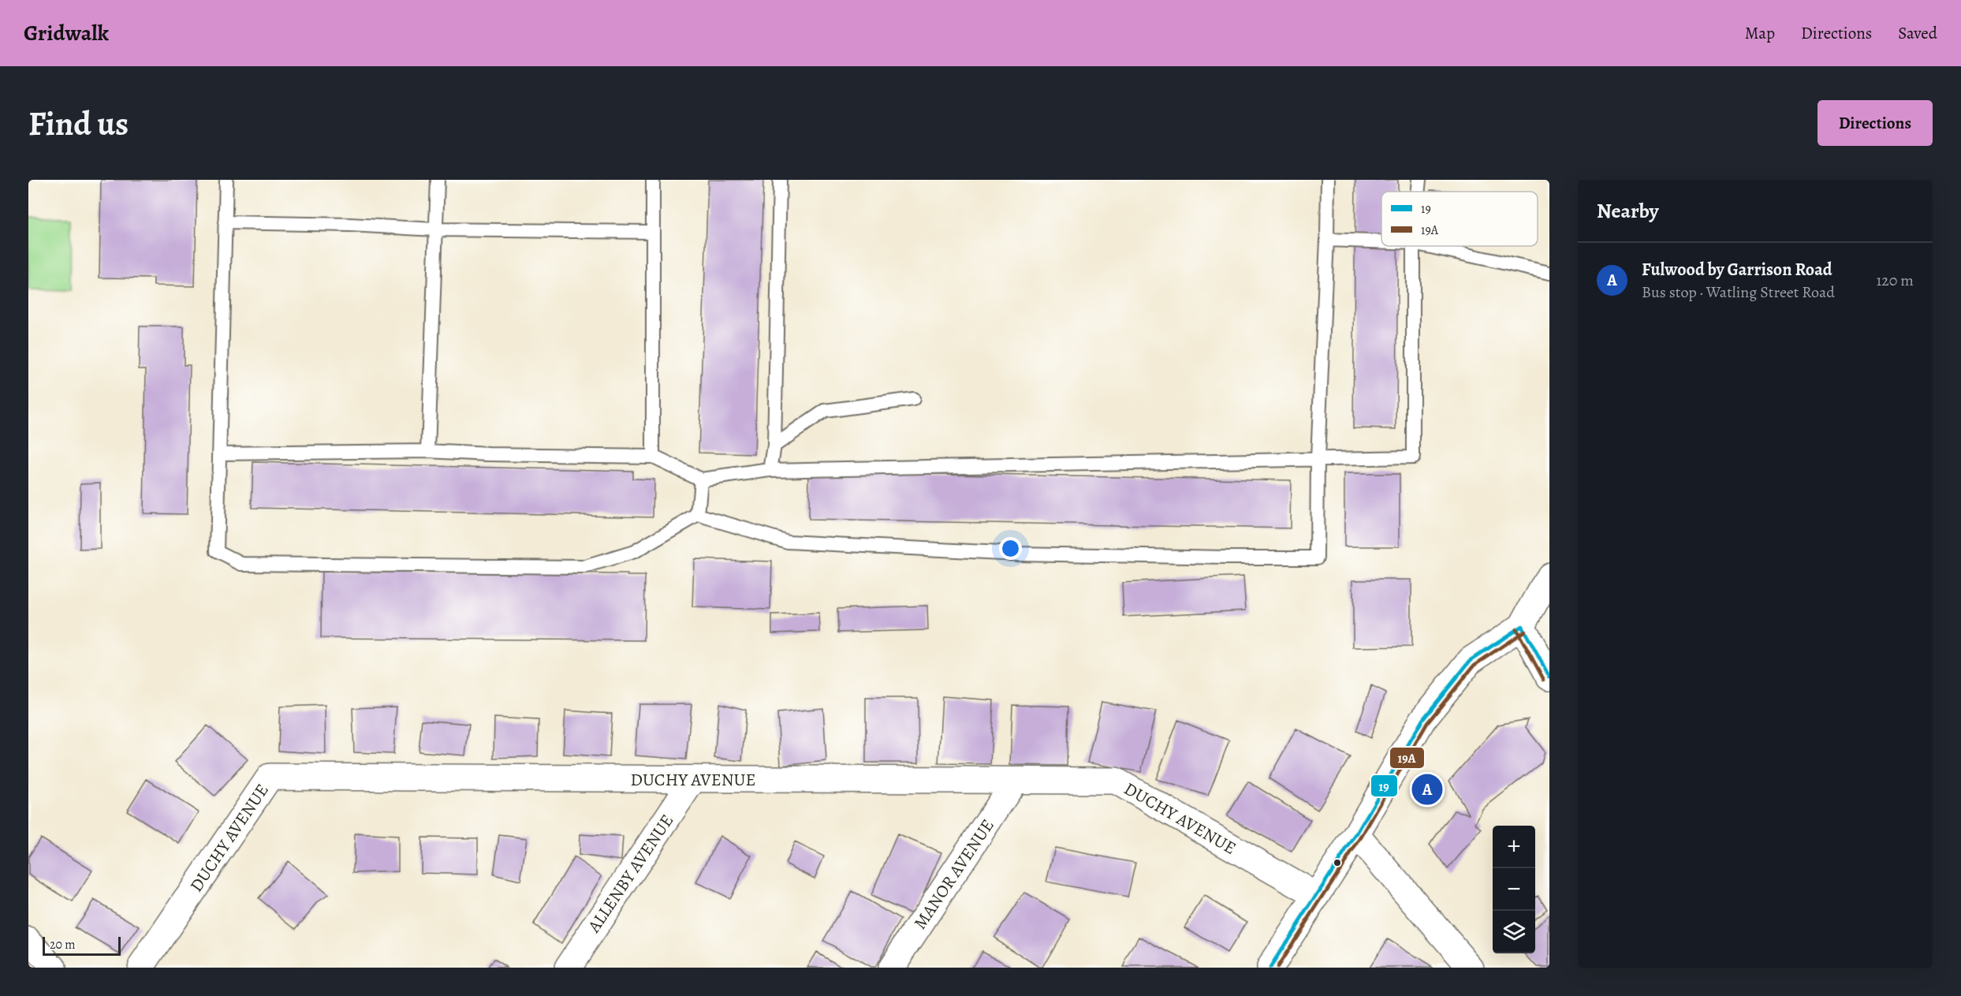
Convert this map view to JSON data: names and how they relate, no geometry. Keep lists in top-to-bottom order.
{
  "streets": {
    "street": ["DUCHY AVENUE", "ALLENBY AVENUE", "MANOR AVENUE"]
  },
  "crossings": [
    ["DUCHY AVENUE", "ALLENBY AVENUE"],
    ["DUCHY AVENUE", "MANOR AVENUE"]
  ],
  "lines": ["transit line 19", "transit line 19A"],
  "legend": ["19", "19A"],
  "scale_bar": "20 m",
  "page": {
    "header": "Gridwalk",
    "nav": ["Map", "Directions", "Saved"],
    "buttons": "Directions",
    "title": "Find us",
    "heading": "Nearby",
    "list": [
      {
        "mark": "A",
        "name": "Fulwood by Garrison Road",
        "note": "Bus stop · Watling Street Road",
        "value": "120 m"
      }
    ],
    "pins": "A",
    "map_buttons": ["+", "−"],
    "scale": "20 m"
  }
}
